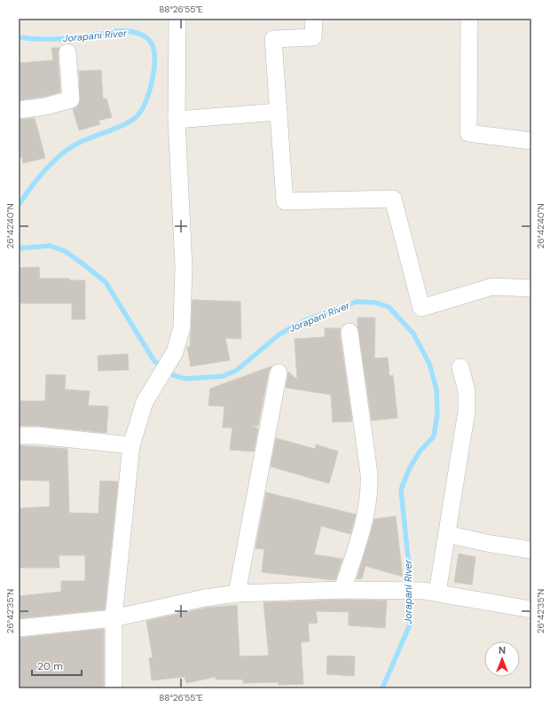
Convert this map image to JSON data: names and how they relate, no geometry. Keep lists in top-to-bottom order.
{
  "water": ["Jorapani River"],
  "scale_bar": "20 m",
  "north": "top",
  "coordinates": ["88°26'55\"E", "26°42'40\"N", "26°42'35\"N"]
}
